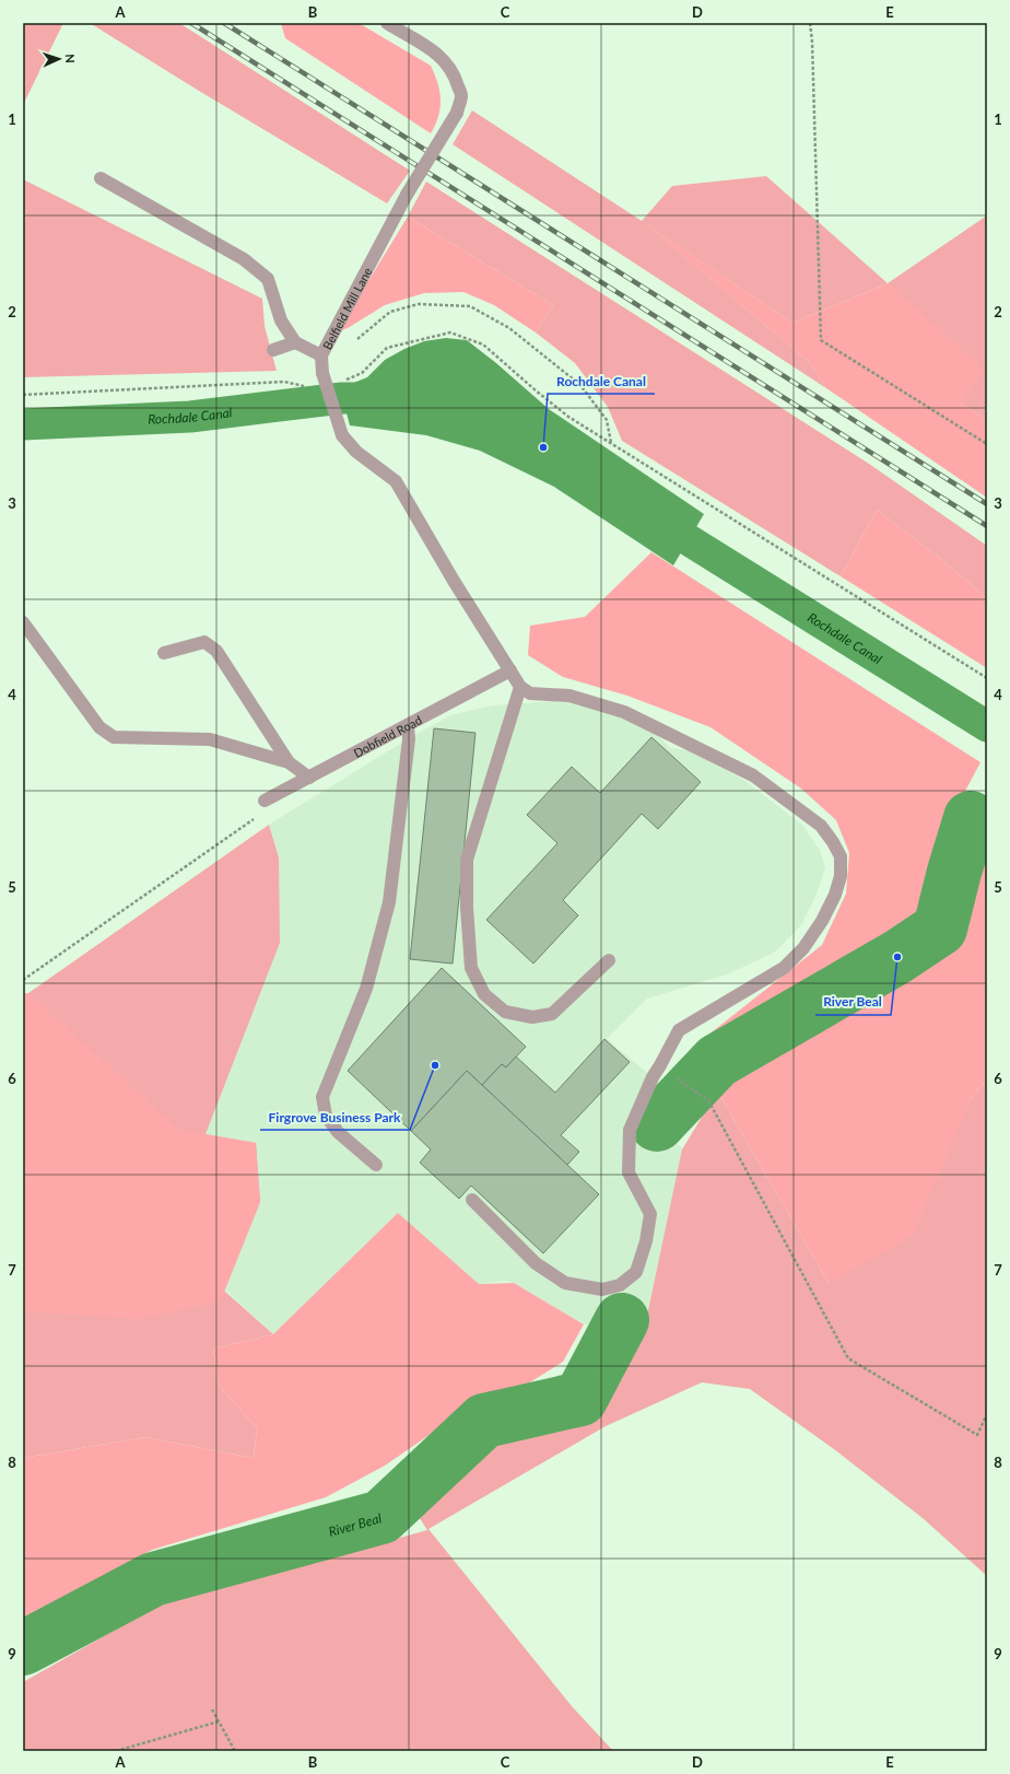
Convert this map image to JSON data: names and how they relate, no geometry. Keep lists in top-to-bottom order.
{
  "streets": {
    "street": ["Belfield Mill Lane", "Dobfield Road"]
  },
  "crossings": [
    ["Belfield Mill Lane", "Dobfield Road"]
  ],
  "water": ["Rochdale Canal", "River Beal"],
  "places": ["Rochdale Canal", "River Beal", "Firgrove Business Park"],
  "north": "right",
  "grid": {
    "columns": [
      "A",
      "B",
      "C",
      "D",
      "E"
    ],
    "rows": [
      "1",
      "2",
      "3",
      "4",
      "5",
      "6",
      "7",
      "8",
      "9"
    ]
  }
}
